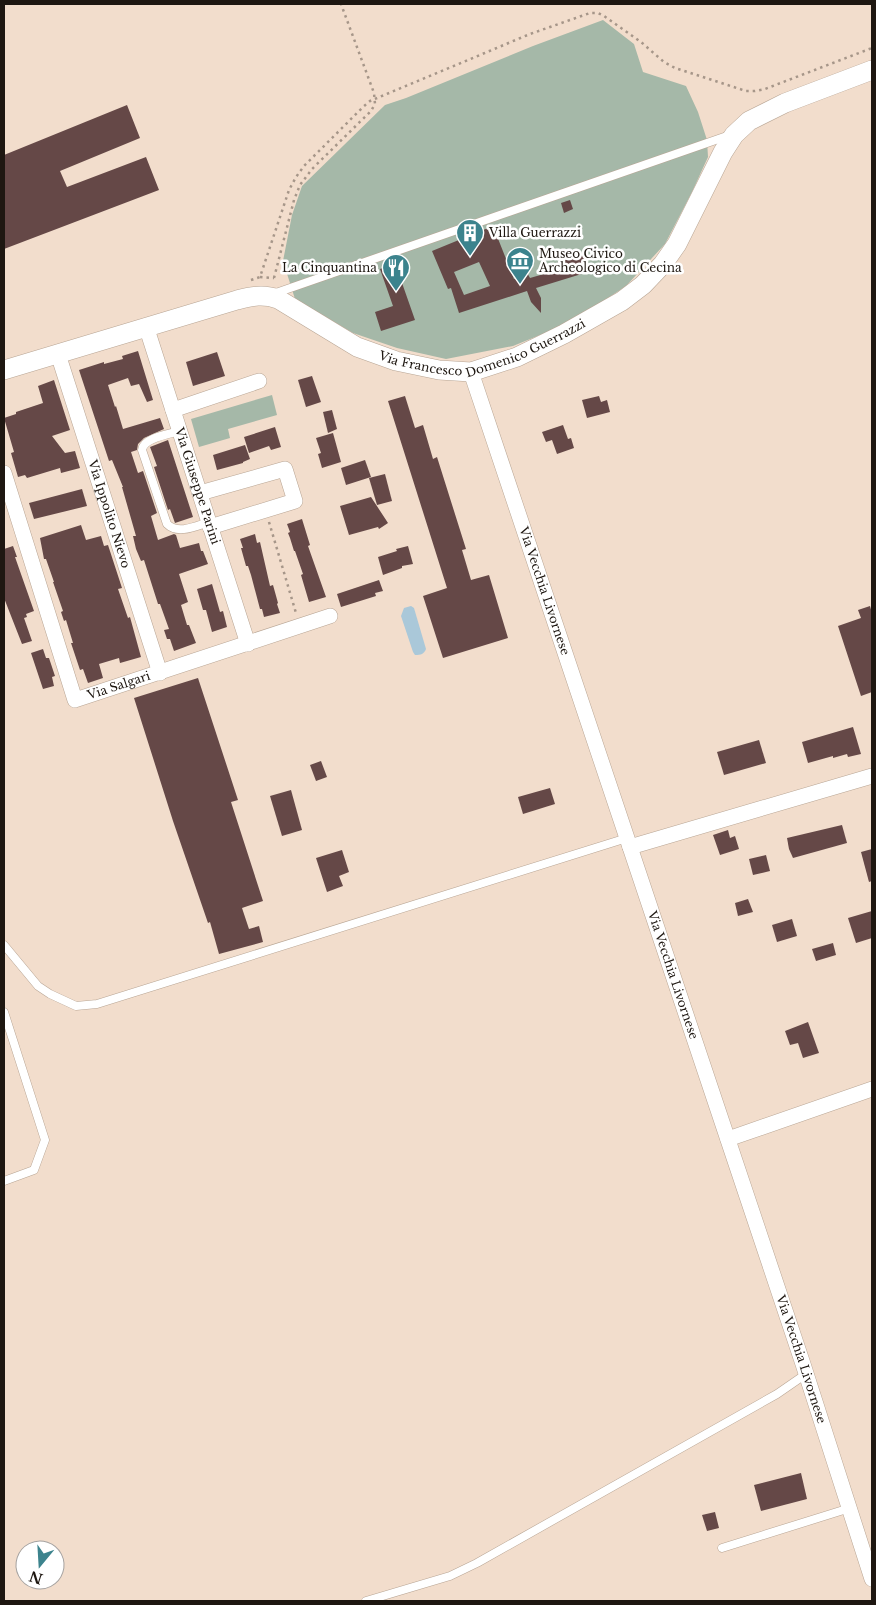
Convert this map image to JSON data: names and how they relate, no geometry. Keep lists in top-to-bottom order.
{
  "streets": {
    "street": [
      "Via Francesco Domenico Guerrazzi",
      "Via Giuseppe Parini",
      "Via Ippolito Nievo",
      "Via Vecchia Livornese",
      "Via Salgari"
    ]
  },
  "crossings": [
    ["Via Francesco Domenico Guerrazzi", "Via Giuseppe Parini"],
    ["Via Francesco Domenico Guerrazzi", "Via Ippolito Nievo"],
    ["Via Francesco Domenico Guerrazzi", "Via Vecchia Livornese"],
    ["Via Giuseppe Parini", "Via Salgari"],
    ["Via Ippolito Nievo", "Via Salgari"]
  ],
  "places": {
    "building": ["Villa Guerrazzi"],
    "museum": ["Museo Civico Archeologico di Cecina"],
    "restaurant": ["La Cinquantina"]
  },
  "north": "bottom"
}
